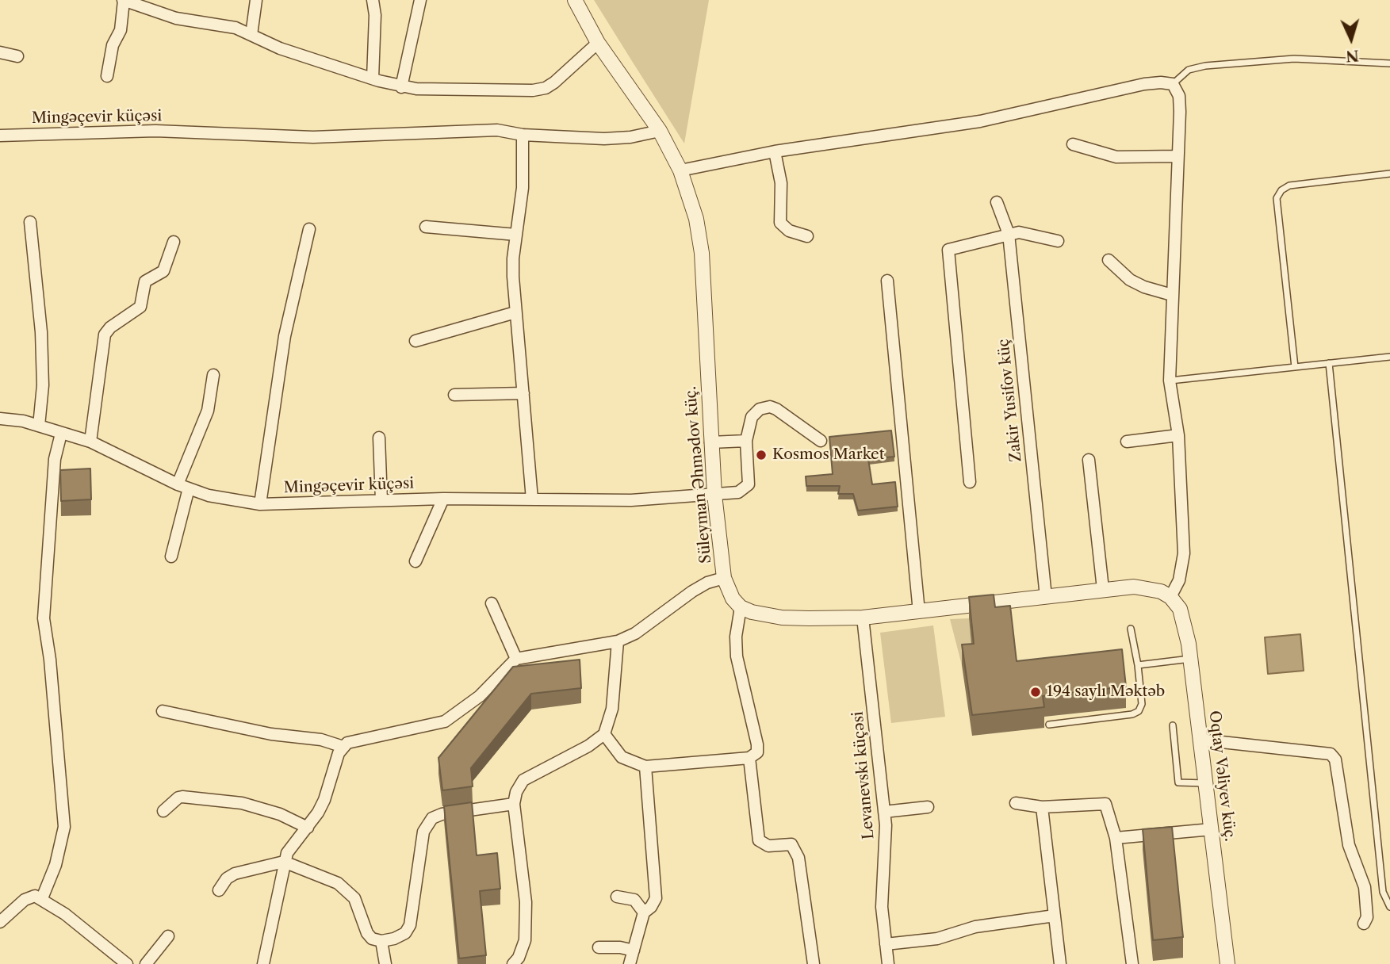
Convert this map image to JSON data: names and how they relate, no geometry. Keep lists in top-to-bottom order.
{
  "streets": {
    "street": [
      "Mingəçevir küçəsi",
      "Zakir Yusifov küç",
      "Süleyman Əhmədov küç.",
      "Levanevski küçəsi",
      "Oqtay Vəliyev küç."
    ]
  },
  "crossings": [
    ["Mingəçevir küçəsi", "Süleyman Əhmədov küç."]
  ],
  "places": ["Kosmos Market", "194 saylı Məktəb"],
  "north": "bottom"
}
